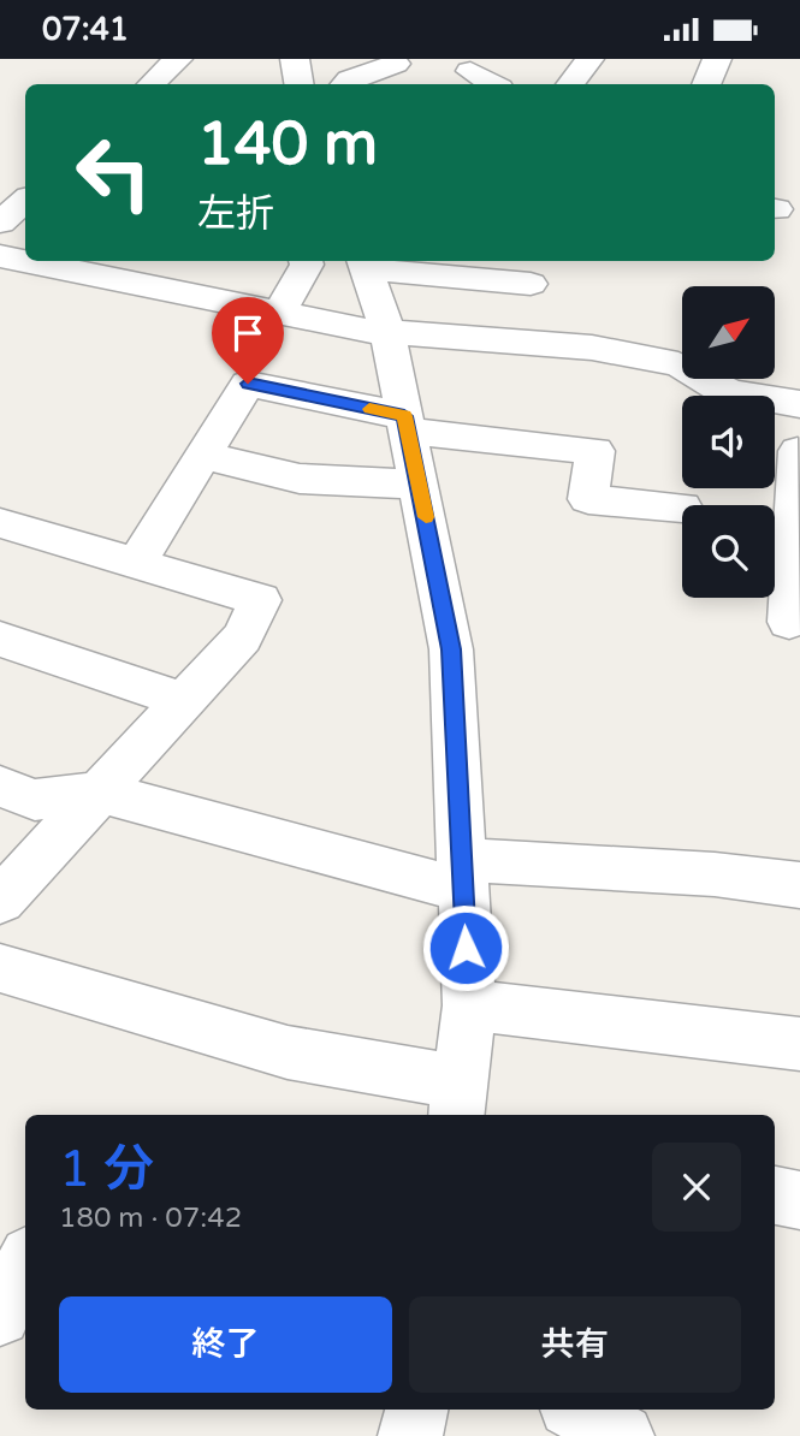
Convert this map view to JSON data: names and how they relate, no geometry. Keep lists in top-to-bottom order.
{
  "north": "top right",
  "page": {
    "status": "07:41",
    "turn": ["140 m", "左折"],
    "heading": ["1 分", "180 m · 07:42"],
    "buttons": ["終了", "共有"]
  }
}
